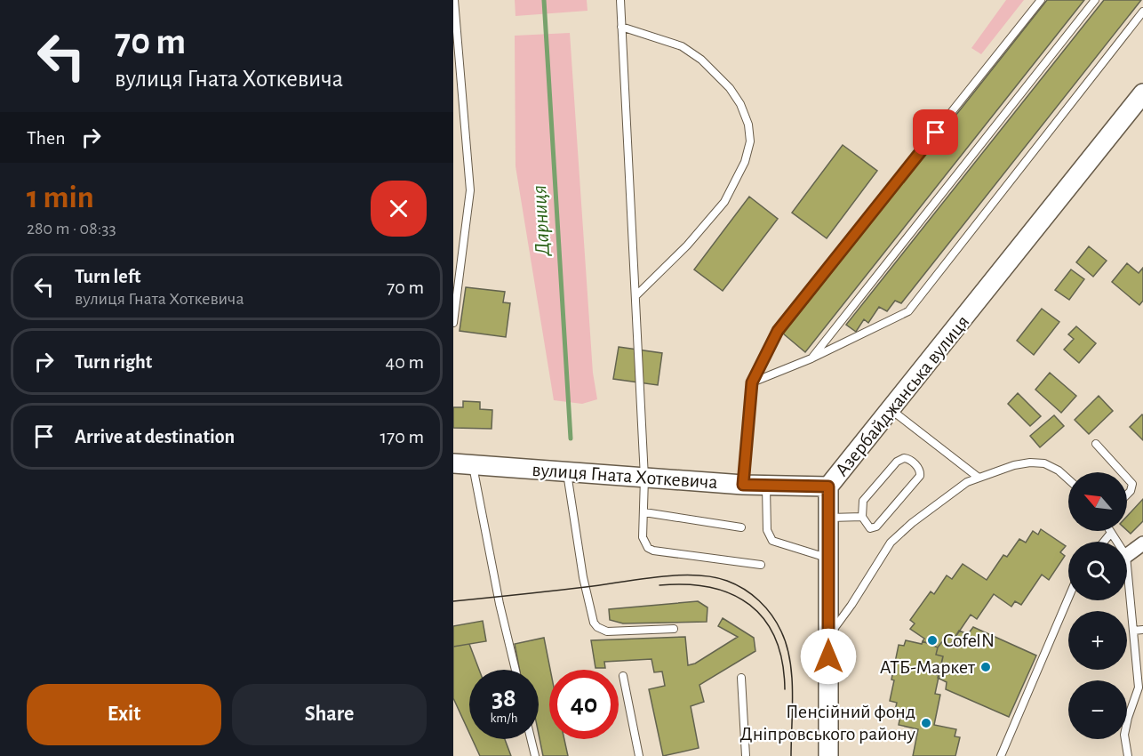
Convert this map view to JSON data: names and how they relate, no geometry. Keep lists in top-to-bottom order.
{
  "streets": {
    "street": ["Азербайджанська вулиця", "вулиця Гната Хоткевича"]
  },
  "crossings": [
    ["Азербайджанська вулиця", "вулиця Гната Хоткевича"]
  ],
  "water": ["Дарниця"],
  "places": ["CofeIN", "АТБ-Маркет", "Пенсійний фонд Дніпровського району"],
  "north": "top left",
  "page": {
    "turn": ["70 m", "вулиця Гната Хоткевича"],
    "then": "Then",
    "heading": ["1 min", "280 m · 08:33"],
    "list": [
      {
        "name": "Turn left",
        "note": "вулиця Гната Хоткевича",
        "value": "70 m"
      },
      {
        "name": "Turn right",
        "value": "40 m"
      },
      {
        "name": "Arrive at destination",
        "value": "170 m"
      }
    ],
    "map_buttons": ["+", "−"],
    "speed": "38 km/h",
    "limit": "40",
    "buttons": ["Exit", "Share"]
  }
}
